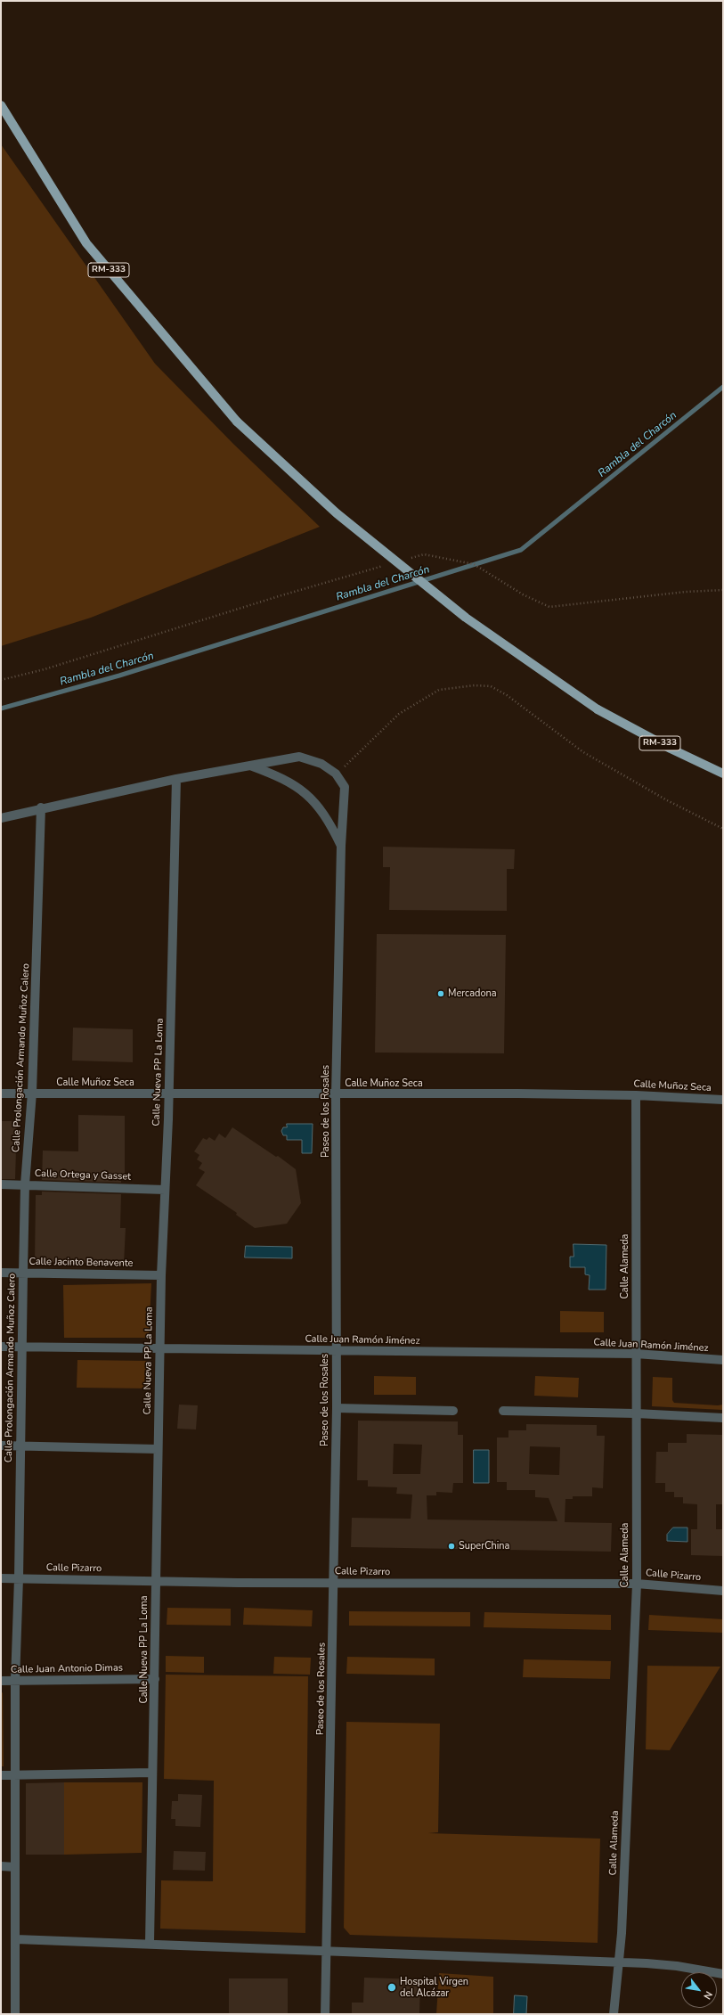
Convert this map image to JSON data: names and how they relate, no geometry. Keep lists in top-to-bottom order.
{
  "streets": {
    "main road": ["RM-333"],
    "street": [
      "Calle Prolongación Armando Muñoz Calero",
      "Calle Nueva PP La Loma",
      "Calle Muñoz Seca",
      "Paseo de los Rosales",
      "Calle Ortega y Gasset",
      "Calle Jacinto Benavente",
      "Calle Alameda",
      "Calle Juan Ramón Jiménez",
      "Calle Pizarro",
      "Calle Juan Antonio Dimas"
    ]
  },
  "crossings": [
    ["Calle Prolongación Armando Muñoz Calero", "Calle Muñoz Seca"],
    ["Calle Prolongación Armando Muñoz Calero", "Calle Ortega y Gasset"],
    ["Calle Prolongación Armando Muñoz Calero", "Calle Jacinto Benavente"],
    ["Calle Prolongación Armando Muñoz Calero", "Calle Juan Ramón Jiménez"],
    ["Calle Prolongación Armando Muñoz Calero", "Calle Pizarro"],
    ["Calle Prolongación Armando Muñoz Calero", "Calle Juan Antonio Dimas"],
    ["Calle Nueva PP La Loma", "Calle Muñoz Seca"],
    ["Calle Nueva PP La Loma", "Calle Ortega y Gasset"],
    ["Calle Nueva PP La Loma", "Calle Jacinto Benavente"],
    ["Calle Nueva PP La Loma", "Calle Juan Ramón Jiménez"],
    ["Calle Nueva PP La Loma", "Calle Pizarro"],
    ["Calle Nueva PP La Loma", "Calle Juan Antonio Dimas"],
    ["Calle Muñoz Seca", "Paseo de los Rosales"],
    ["Calle Muñoz Seca", "Calle Alameda"],
    ["Paseo de los Rosales", "Calle Juan Ramón Jiménez"],
    ["Paseo de los Rosales", "Calle Pizarro"],
    ["Calle Alameda", "Calle Juan Ramón Jiménez"],
    ["Calle Alameda", "Calle Pizarro"]
  ],
  "water": ["Rambla del Charcón"],
  "places": ["Mercadona", "SuperChina", "Hospital Virgen del Alcázar"],
  "north": "bottom right"
}
